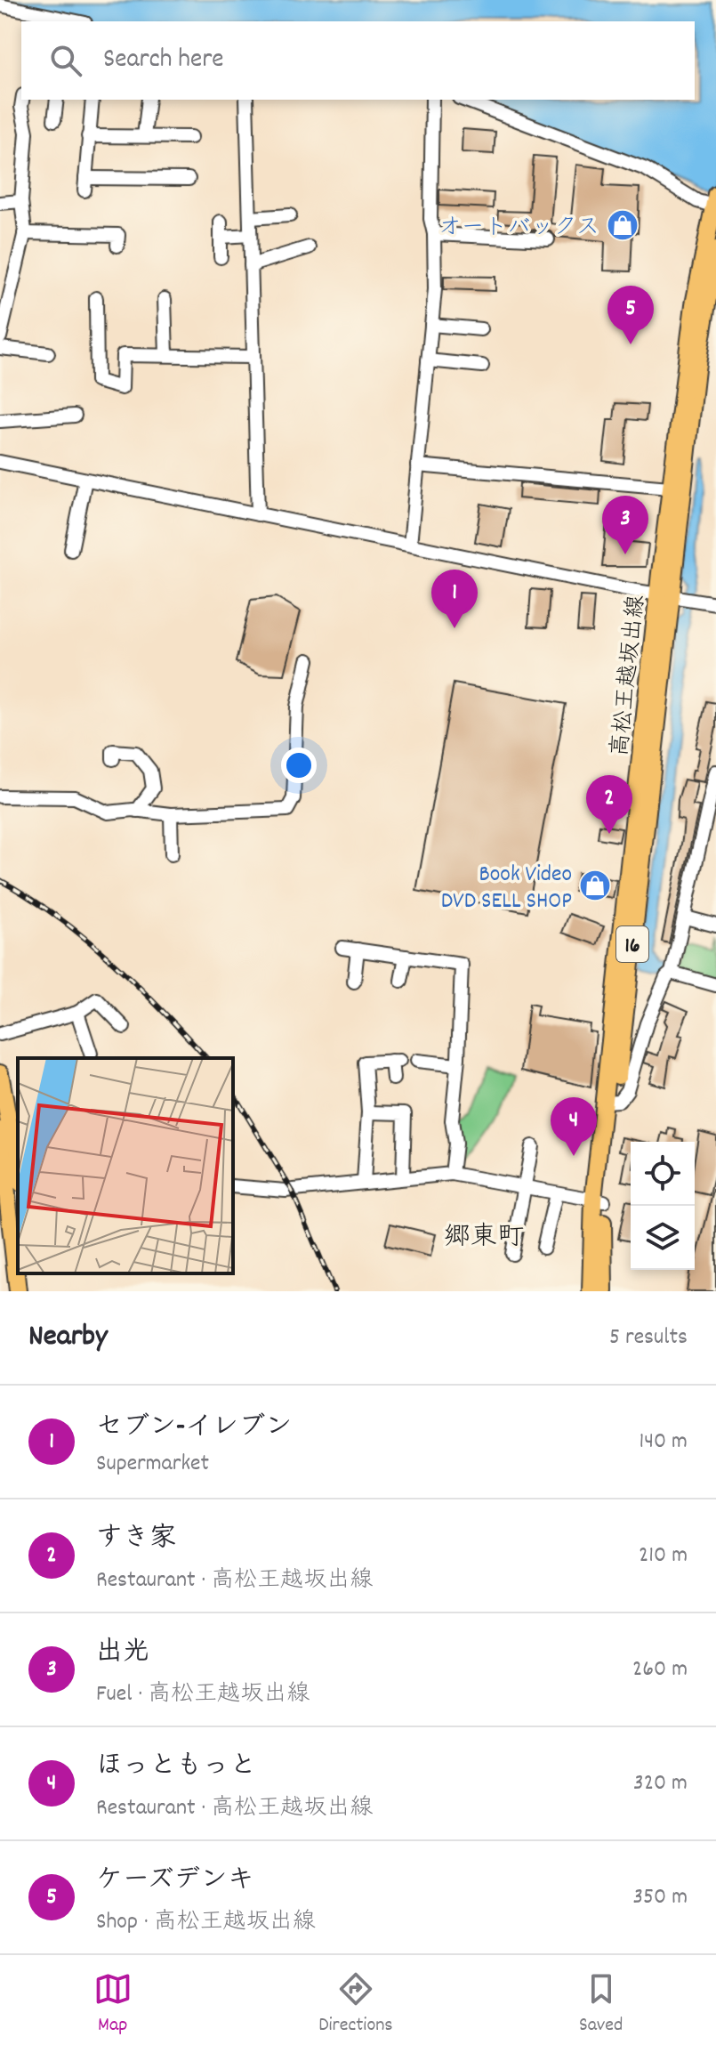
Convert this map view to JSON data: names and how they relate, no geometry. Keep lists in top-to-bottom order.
{
  "streets": {
    "main road": ["高松王越坂出線", "16"]
  },
  "districts": ["郷東町"],
  "places": {
    "shop": ["オートバックス", "Book Video DVD SELL SHOP"]
  },
  "page": {
    "search": "Search here",
    "pins": [
      "5",
      "3",
      "1",
      "2",
      "4"
    ],
    "heading": ["Nearby", "5 results"],
    "list": [
      {
        "mark": "1",
        "name": "セブン-イレブン",
        "note": "Supermarket",
        "value": "140 m"
      },
      {
        "mark": "2",
        "name": "すき家",
        "note": "Restaurant · 高松王越坂出線",
        "value": "210 m"
      },
      {
        "mark": "3",
        "name": "出光",
        "note": "Fuel · 高松王越坂出線",
        "value": "260 m"
      },
      {
        "mark": "4",
        "name": "ほっともっと",
        "note": "Restaurant · 高松王越坂出線",
        "value": "320 m"
      },
      {
        "mark": "5",
        "name": "ケーズデンキ",
        "note": "Shop · 高松王越坂出線",
        "value": "350 m"
      }
    ],
    "nav": ["Map", "Directions", "Saved"]
  }
}
